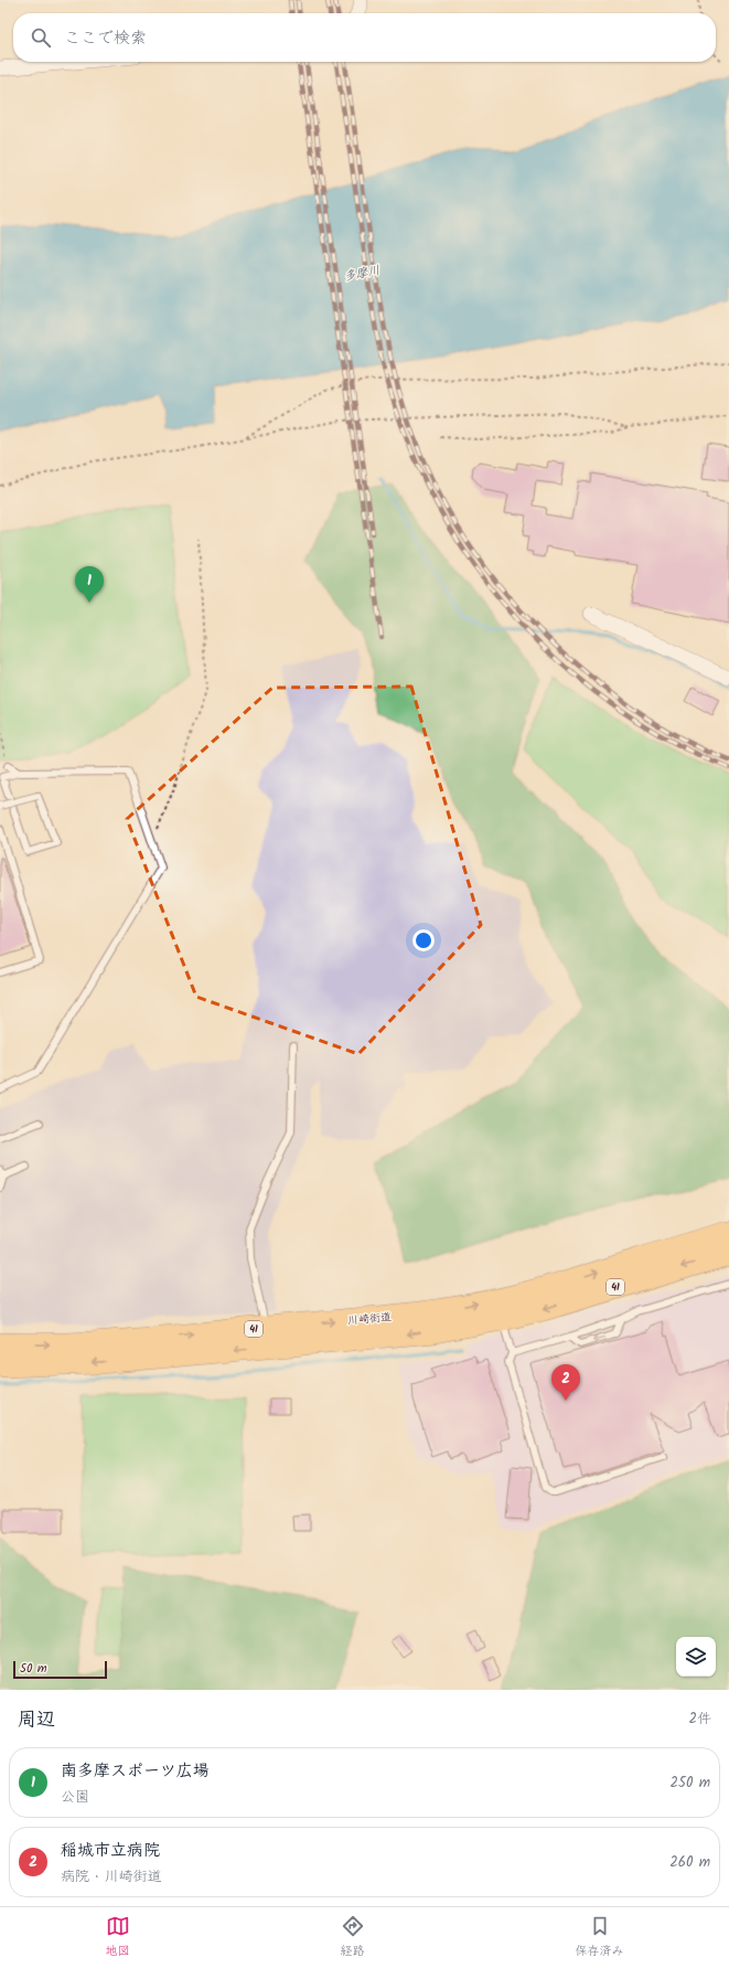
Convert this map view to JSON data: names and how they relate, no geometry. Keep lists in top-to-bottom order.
{
  "streets": {
    "main road": ["41", "川崎街道"]
  },
  "water": ["多摩川"],
  "scale_bar": "50 m",
  "page": {
    "search": "ここで検索",
    "pins": ["1", "2"],
    "scale": "50 m",
    "heading": ["周辺", "2件"],
    "list": [
      {
        "mark": "1",
        "name": "南多摩スポーツ広場",
        "note": "公園",
        "value": "250 m"
      },
      {
        "mark": "2",
        "name": "稲城市立病院",
        "note": "病院 · 川崎街道",
        "value": "260 m"
      }
    ],
    "nav": ["地図", "経路", "保存済み"]
  }
}
